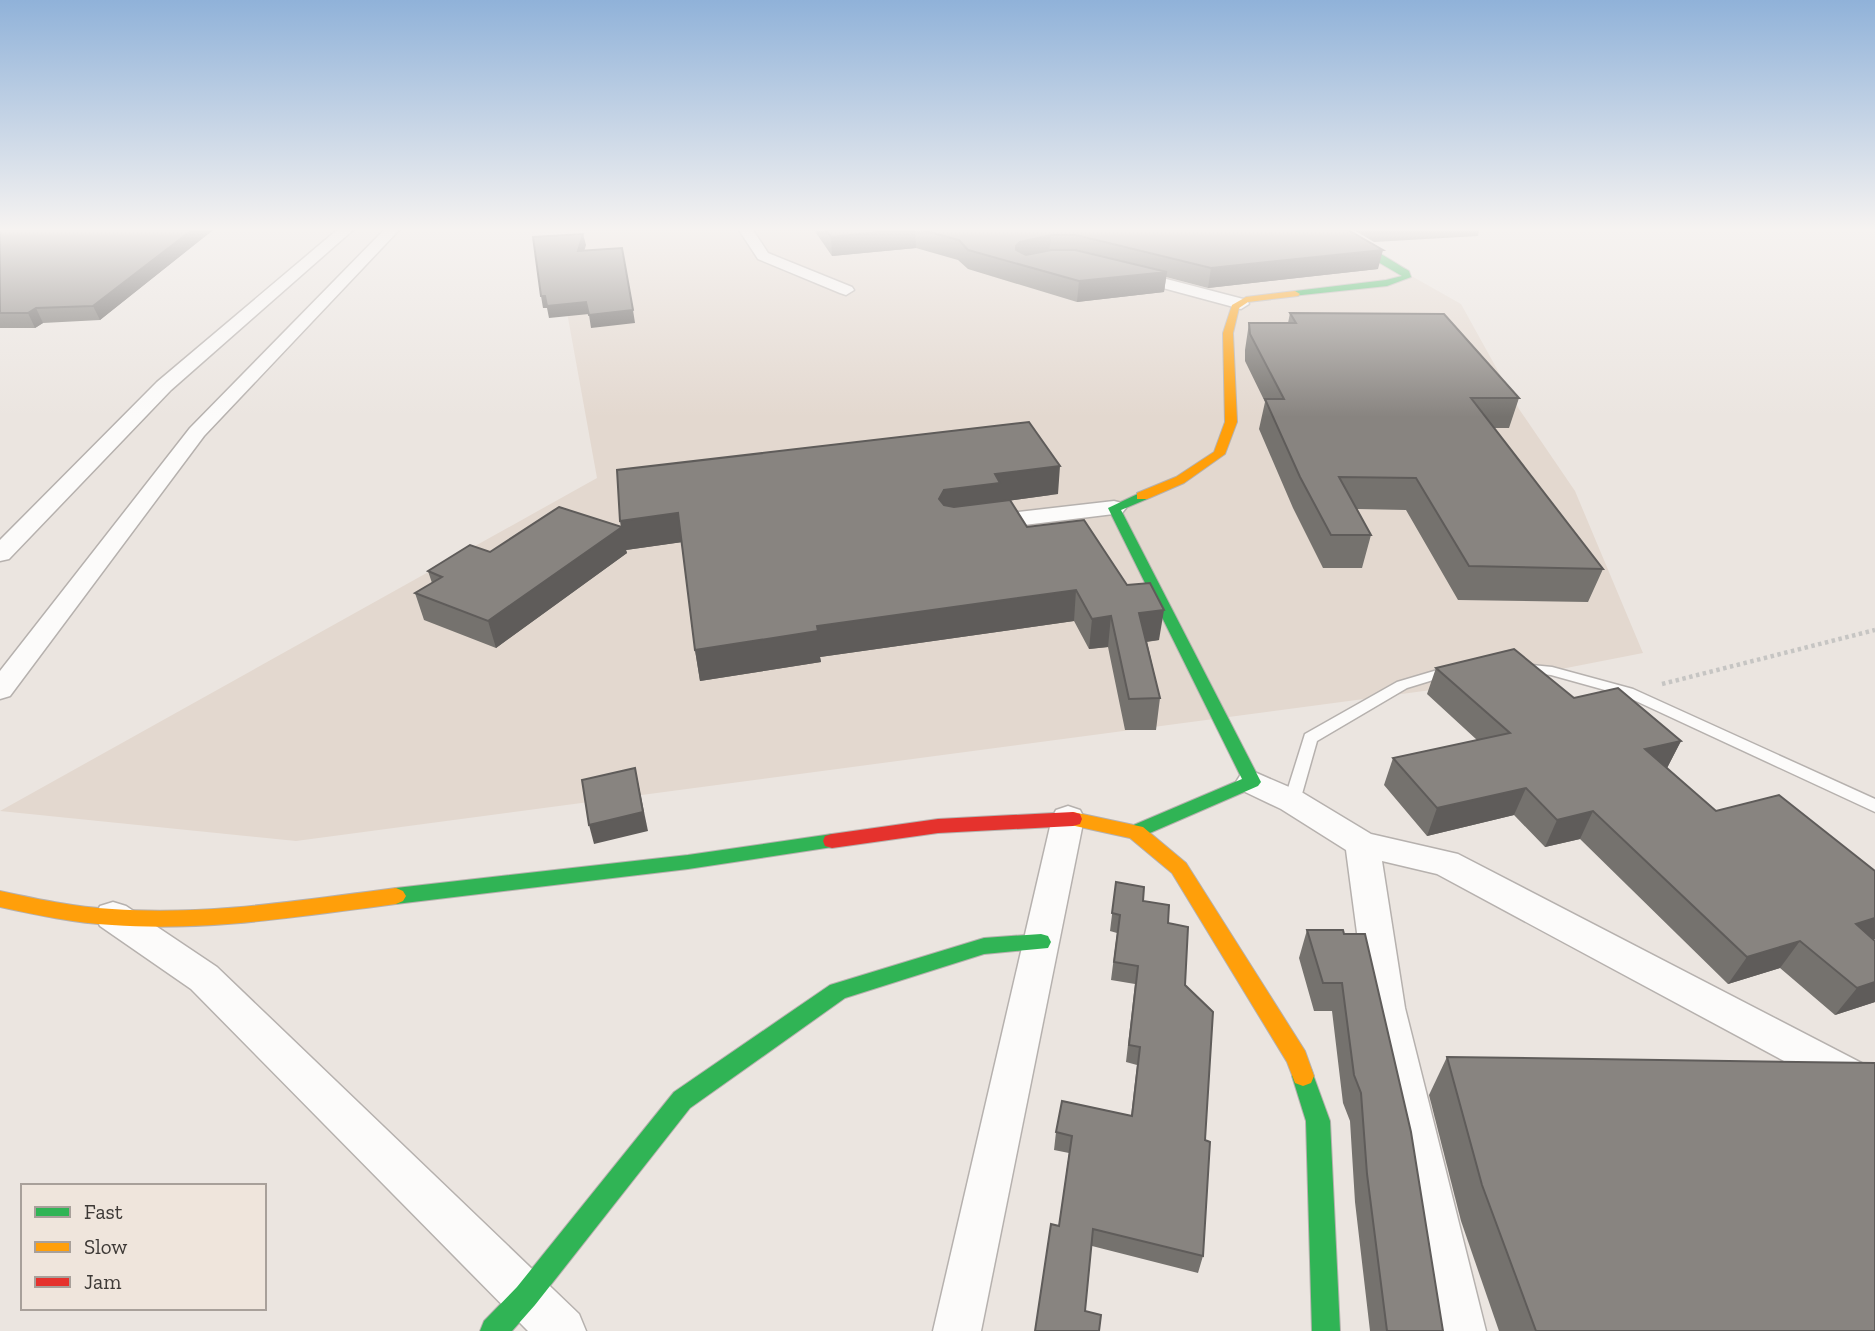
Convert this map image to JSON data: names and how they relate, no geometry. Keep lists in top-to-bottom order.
{
  "legend": ["Fast", "Slow", "Jam"]
}
